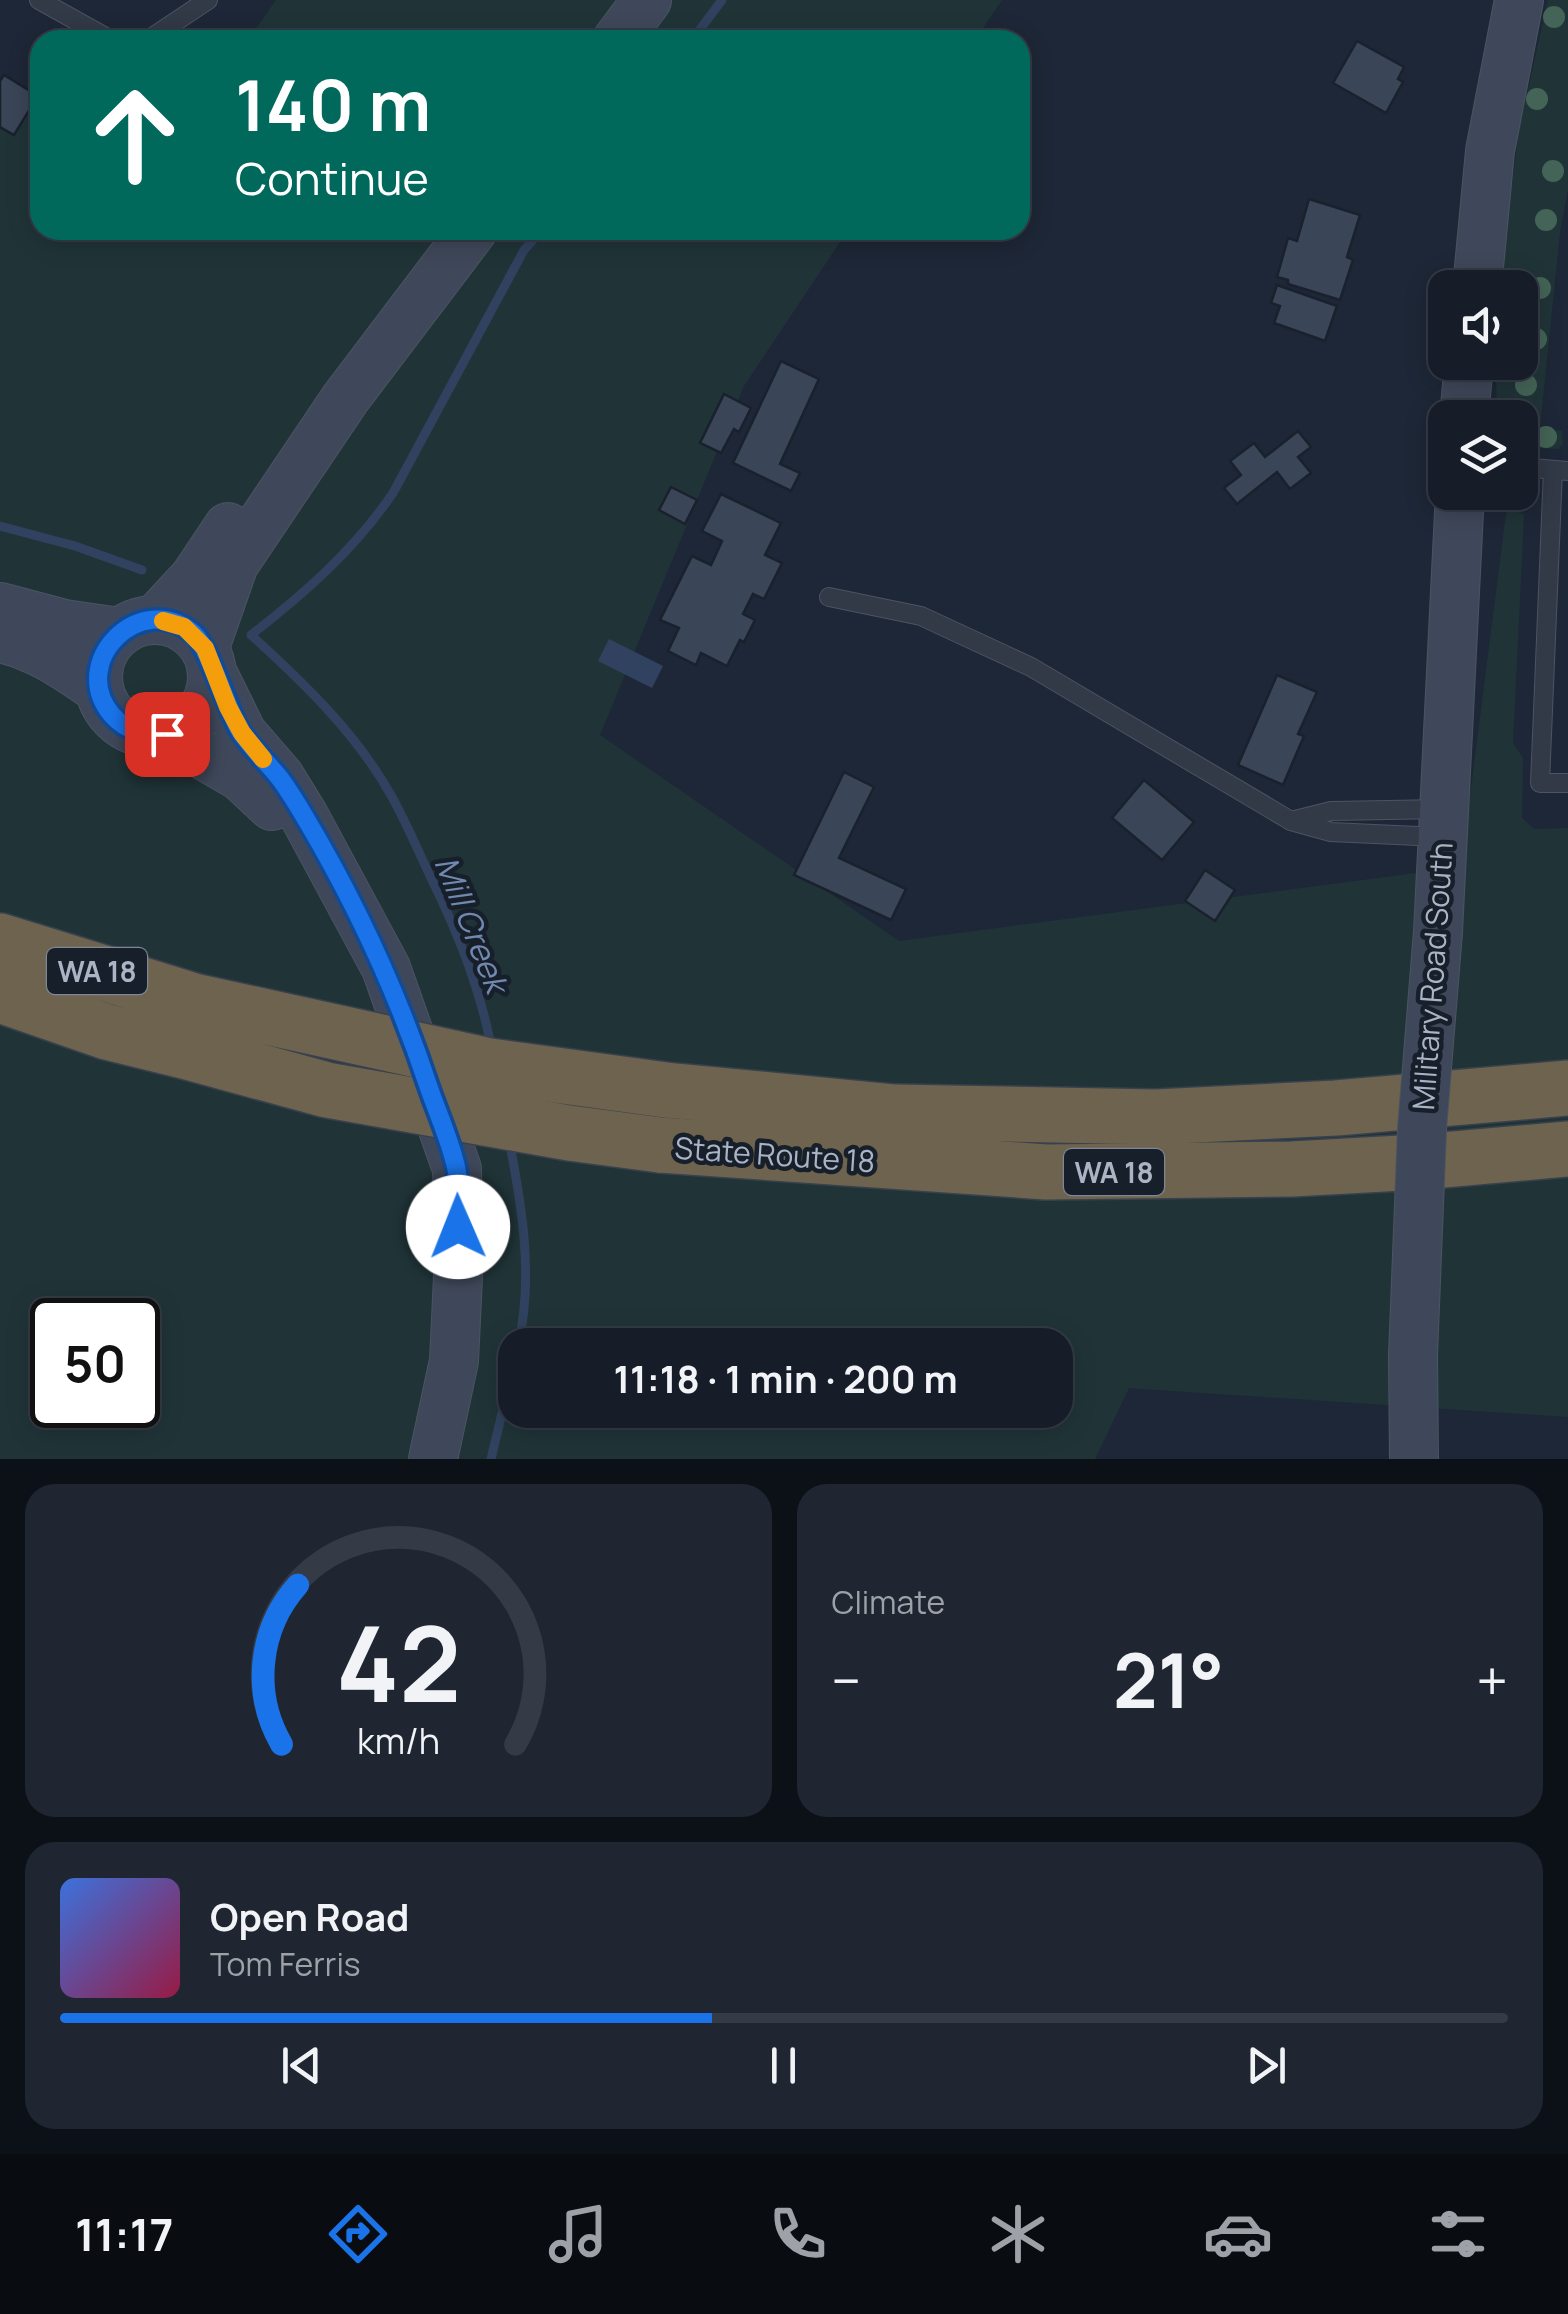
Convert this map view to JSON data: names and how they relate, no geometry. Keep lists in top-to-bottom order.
{
  "streets": {
    "highway": ["WA 18", "State Route 18"],
    "main road": ["Military Road South"]
  },
  "water": ["Mill Creek"],
  "page": {
    "turn": ["140 m", "Continue"],
    "limit": "50",
    "trip": "11:18 · 1 min · 200 m",
    "tile": "Climate",
    "heat": ["−", "21°", "+"],
    "song": ["Open Road", "Tom Ferris"],
    "tabs": "11:17",
    "gauge": ["42", "km/h"]
  }
}
